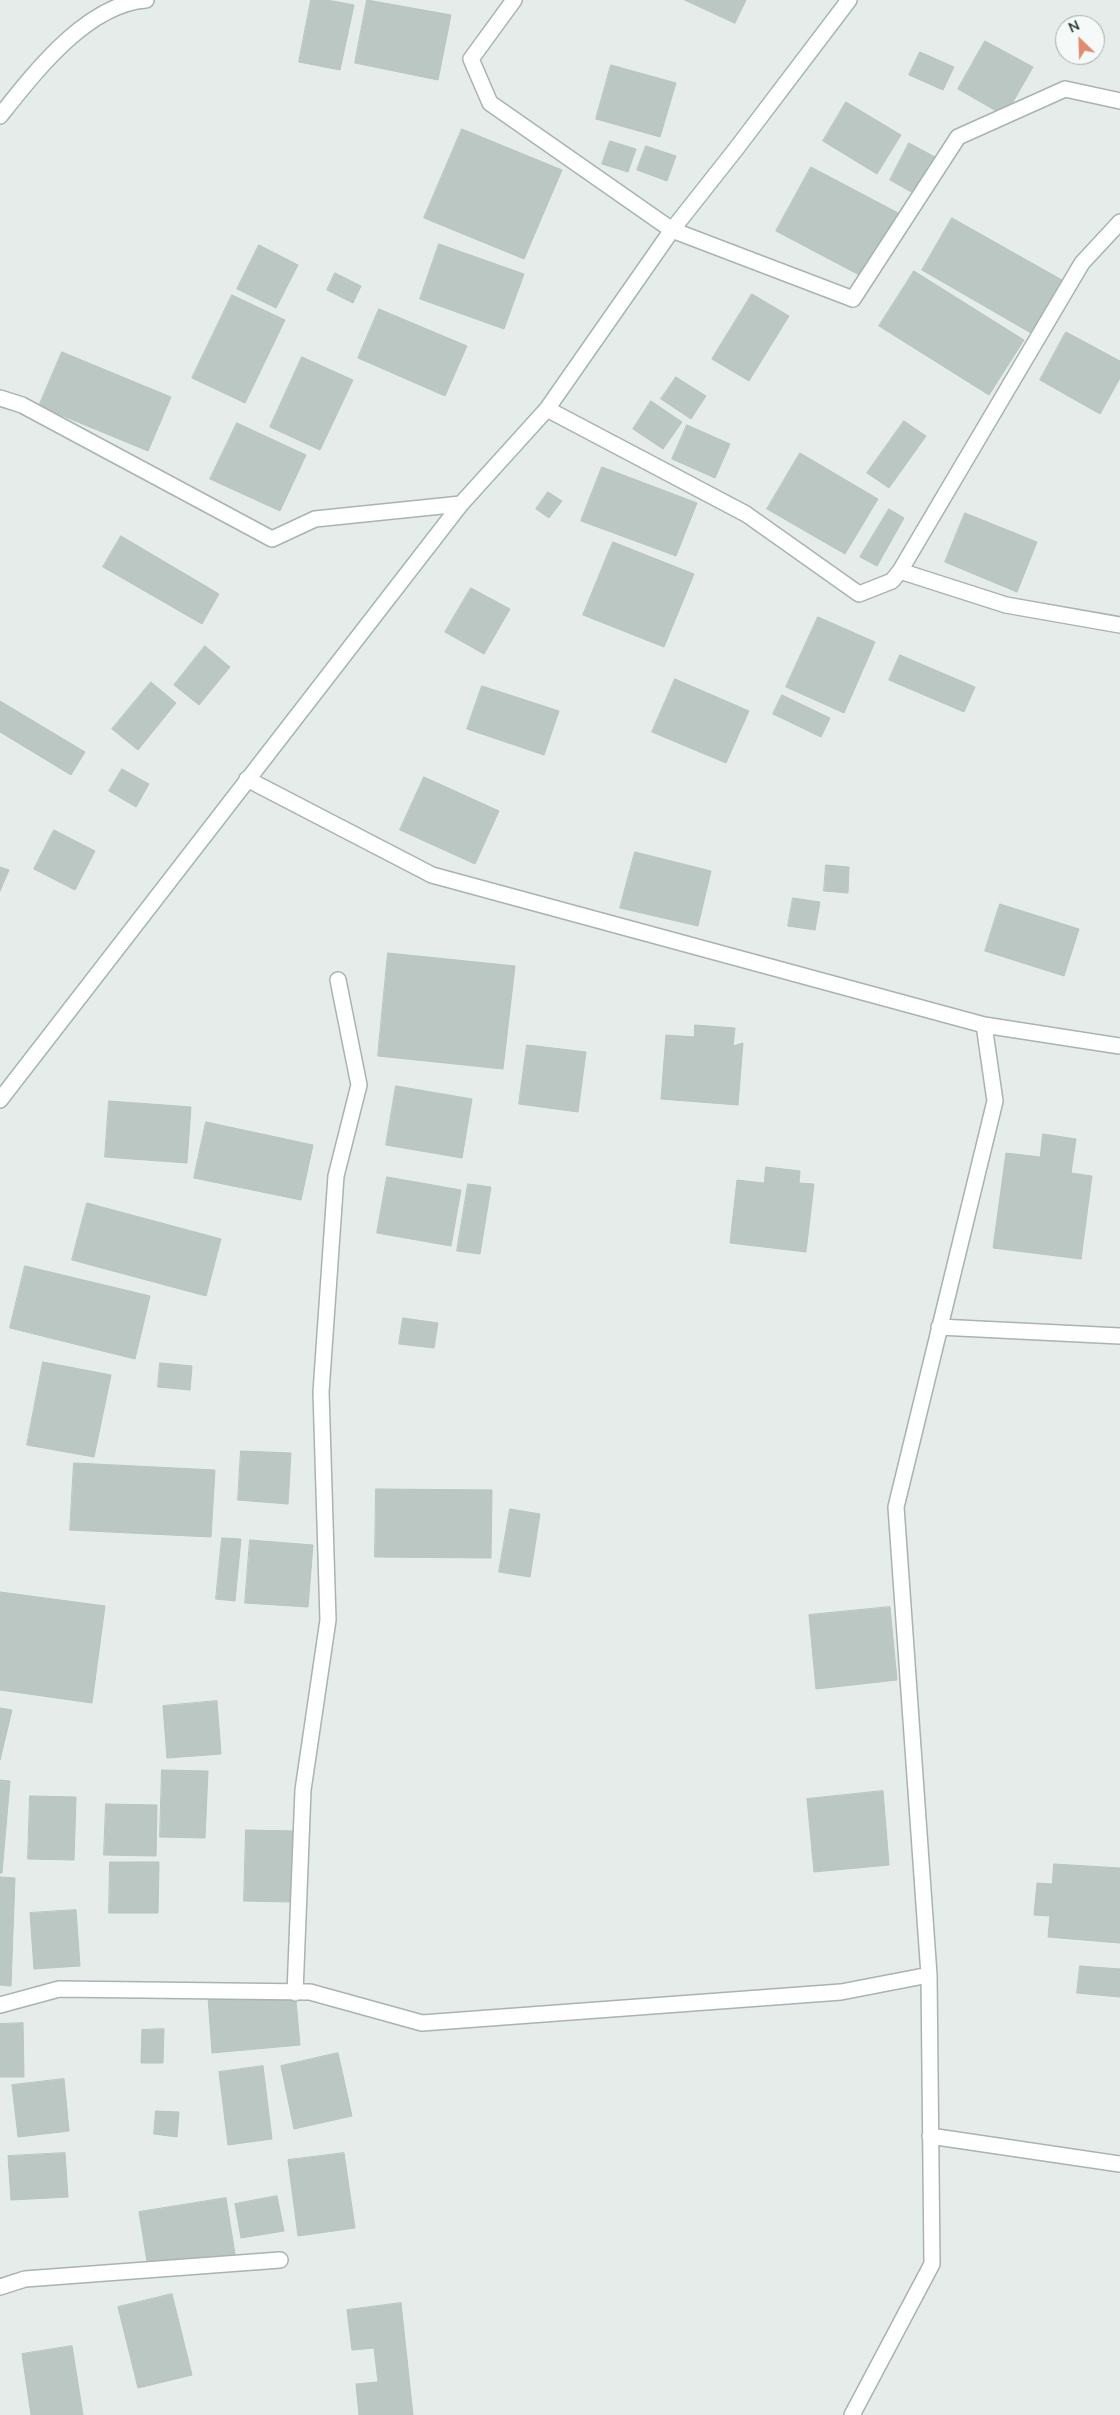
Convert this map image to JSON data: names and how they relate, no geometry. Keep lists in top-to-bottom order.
{
  "north": "top left"
}
